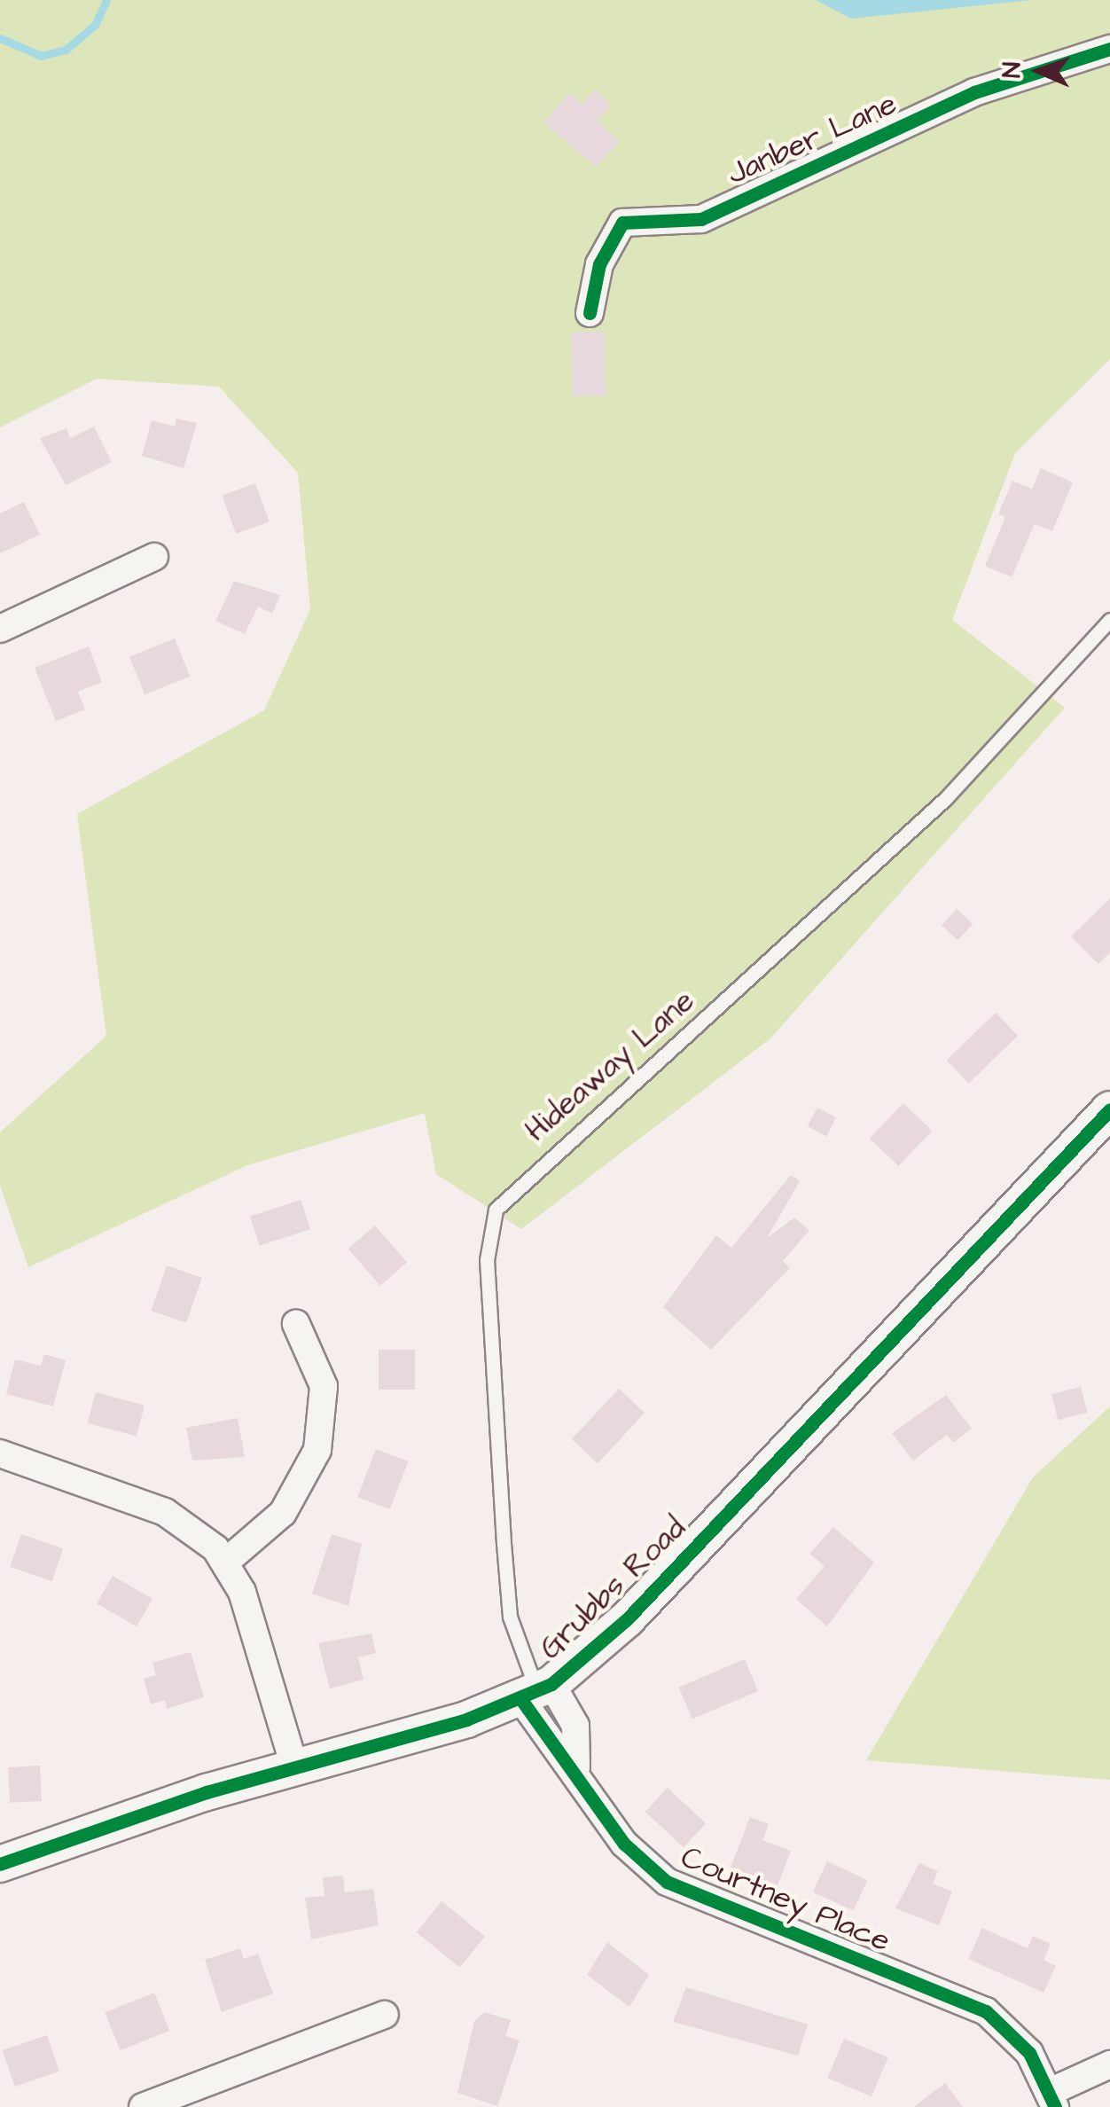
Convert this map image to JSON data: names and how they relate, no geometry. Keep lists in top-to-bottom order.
{
  "streets": {
    "street": ["Janber Lane", "Grubbs Road", "Courtney Place"],
    "lane": ["Hideaway Lane"]
  },
  "crossings": [
    ["Hideaway Lane", "Grubbs Road"],
    ["Hideaway Lane", "Courtney Place"],
    ["Grubbs Road", "Courtney Place"]
  ],
  "north": "left"
}
